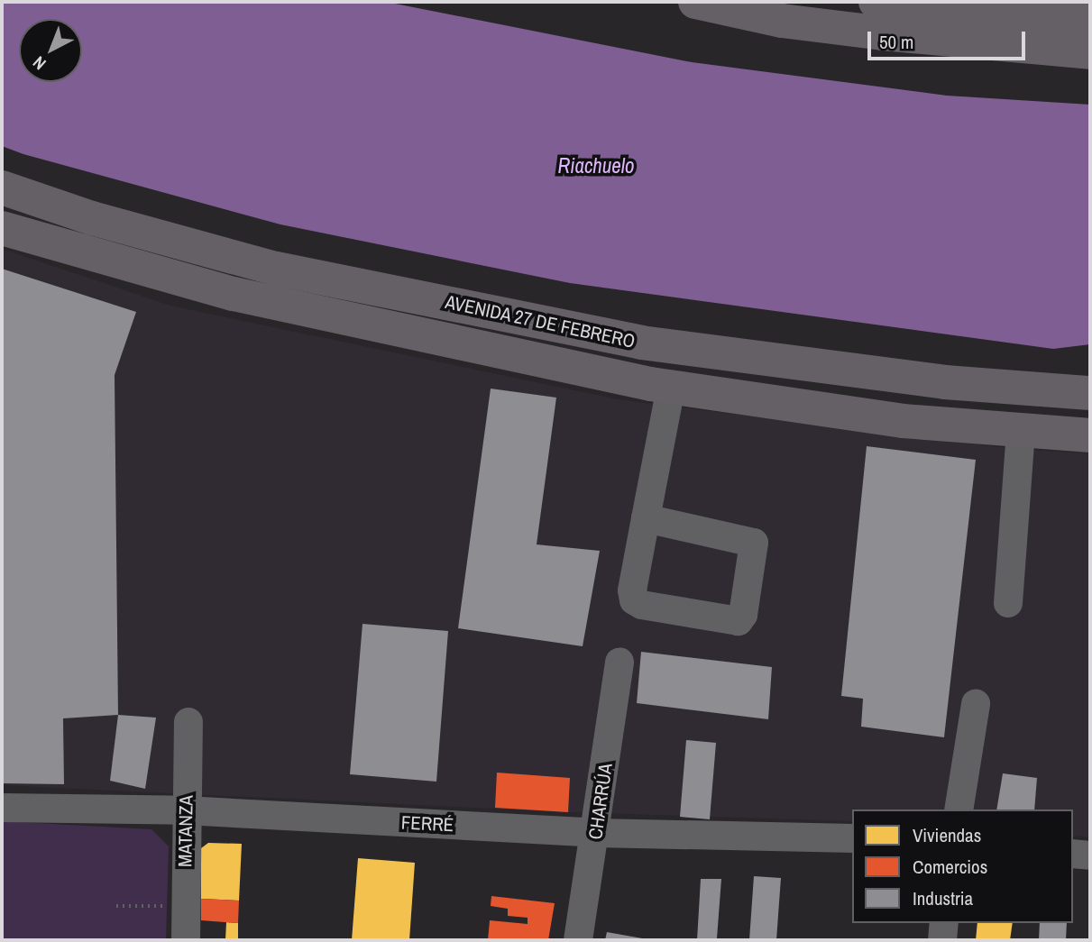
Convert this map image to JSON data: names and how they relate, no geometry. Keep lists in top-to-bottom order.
{
  "streets": {
    "main road": ["AVENIDA 27 DE FEBRERO"],
    "street": ["CHARRÚA", "FERRÉ", "MATANZA"]
  },
  "crossings": [
    ["CHARRÚA", "FERRÉ"],
    ["FERRÉ", "MATANZA"]
  ],
  "water": ["Riachuelo"],
  "legend": ["Viviendas", "Comercios", "Industria"],
  "scale_bar": "50 m",
  "north": "bottom left"
}
